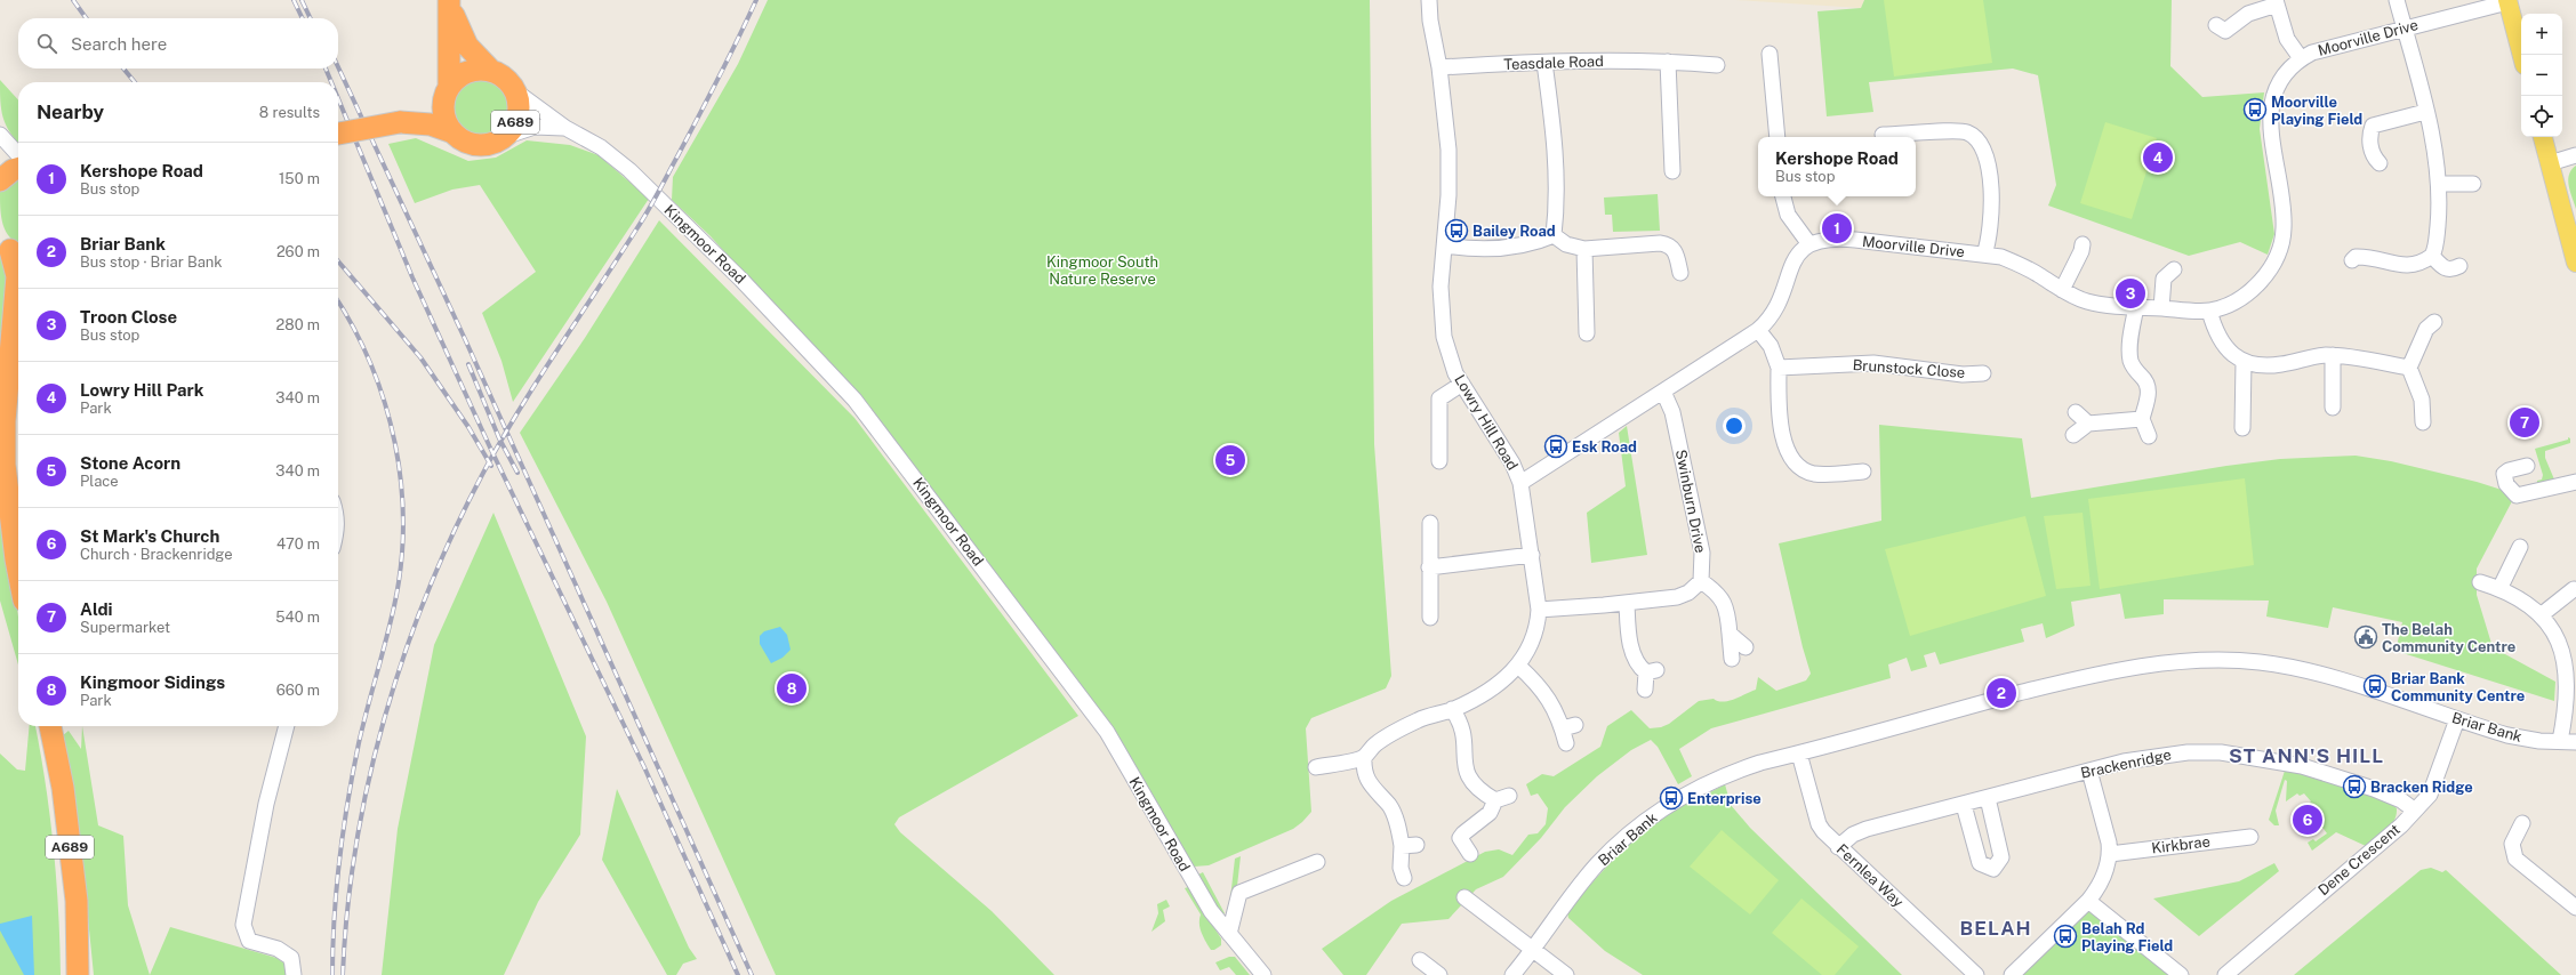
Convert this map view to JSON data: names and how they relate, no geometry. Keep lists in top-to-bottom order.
{
  "streets": {
    "highway": ["A689"],
    "street": [
      "Moorville Drive",
      "Teasdale Road",
      "Kingmoor Road",
      "Brunstock Close",
      "Lowry Hill Road",
      "Swinburn Drive",
      "Briar Bank",
      "Brackenridge",
      "Kirkbrae",
      "Dene Crescent",
      "Fernlea Way"
    ]
  },
  "crossings": [
    ["Teasdale Road", "Lowry Hill Road"],
    ["A689", "Kingmoor Road"],
    ["Briar Bank", "Dene Crescent"],
    ["Briar Bank", "Fernlea Way"],
    ["Brackenridge", "Dene Crescent"],
    ["Brackenridge", "Fernlea Way"]
  ],
  "districts": ["ST ANN'S HILL", "BELAH"],
  "parks": ["Kingmoor South Nature Reserve"],
  "places": {
    "bus stop": [
      "Moorville Playing Field",
      "Bailey Road",
      "Esk Road",
      "Briar Bank Community Centre",
      "Bracken Ridge",
      "Enterprise",
      "Belah Rd Playing Field"
    ],
    "public building": ["The Belah Community Centre"]
  },
  "page": {
    "map_buttons": ["+", "−"],
    "search": "Search here",
    "heading": ["Nearby", "8 results"],
    "popup": ["Kershope Road", "Bus stop"],
    "pins": [
      "4",
      "1",
      "3",
      "7",
      "5",
      "8",
      "2",
      "6"
    ],
    "list": [
      {
        "mark": "1",
        "name": "Kershope Road",
        "note": "Bus stop",
        "value": "150 m"
      },
      {
        "mark": "2",
        "name": "Briar Bank",
        "note": "Bus stop · Briar Bank",
        "value": "260 m"
      },
      {
        "mark": "3",
        "name": "Troon Close",
        "note": "Bus stop",
        "value": "280 m"
      },
      {
        "mark": "4",
        "name": "Lowry Hill Park",
        "note": "Park",
        "value": "340 m"
      },
      {
        "mark": "5",
        "name": "Stone Acorn",
        "note": "Place",
        "value": "340 m"
      },
      {
        "mark": "6",
        "name": "St Mark's Church",
        "note": "Church · Brackenridge",
        "value": "470 m"
      },
      {
        "mark": "7",
        "name": "Aldi",
        "note": "Supermarket",
        "value": "540 m"
      },
      {
        "mark": "8",
        "name": "Kingmoor Sidings",
        "note": "Park",
        "value": "660 m"
      }
    ]
  }
}
